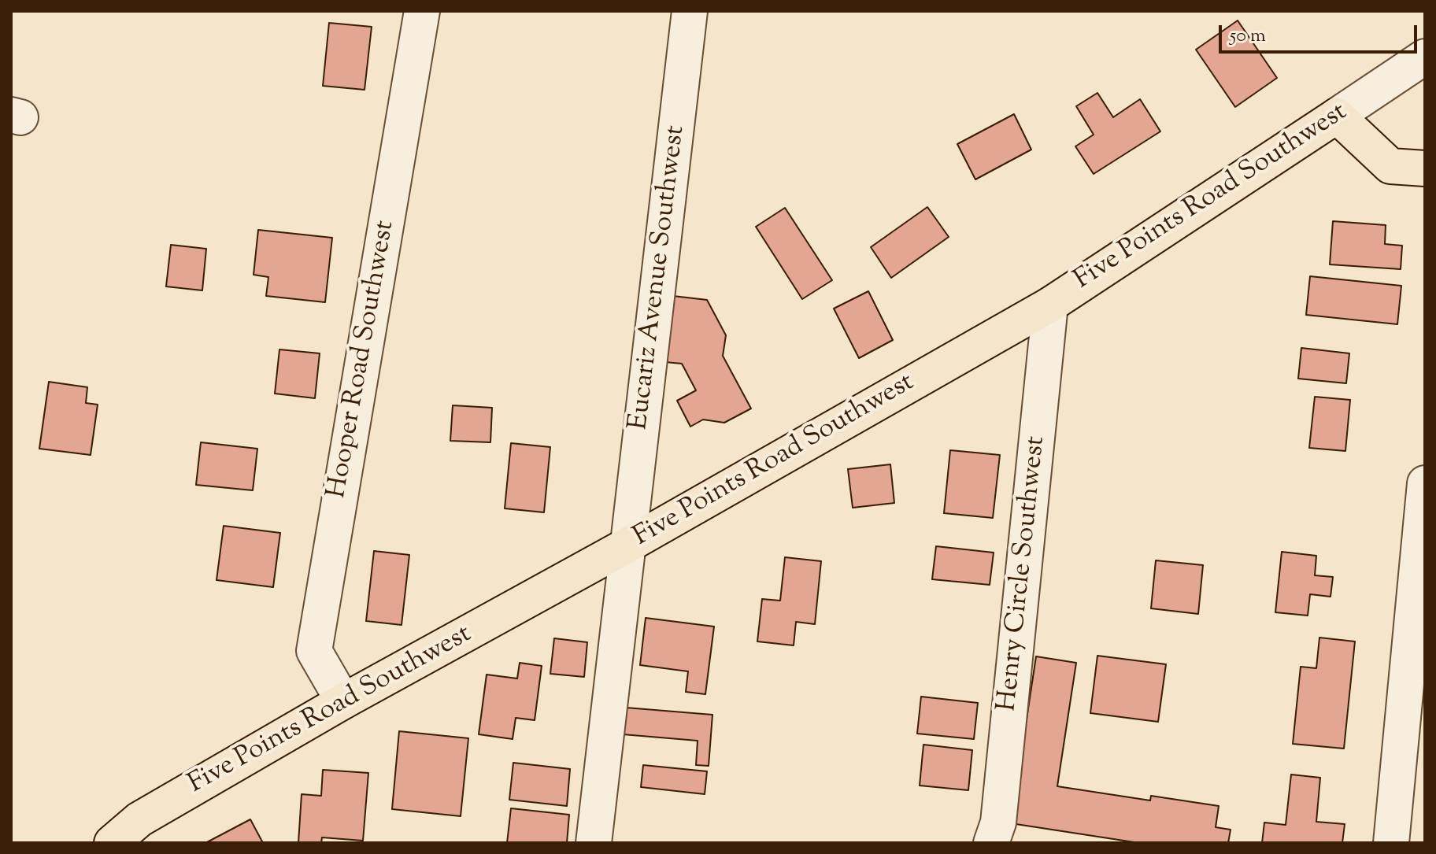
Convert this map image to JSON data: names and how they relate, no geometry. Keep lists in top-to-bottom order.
{
  "streets": {
    "main road": ["Five Points Road Southwest"],
    "street": ["Eucariz Avenue Southwest", "Hooper Road Southwest", "Henry Circle Southwest"]
  },
  "crossings": [
    ["Five Points Road Southwest", "Eucariz Avenue Southwest"],
    ["Five Points Road Southwest", "Hooper Road Southwest"],
    ["Five Points Road Southwest", "Henry Circle Southwest"]
  ],
  "scale_bar": "50 m"
}
